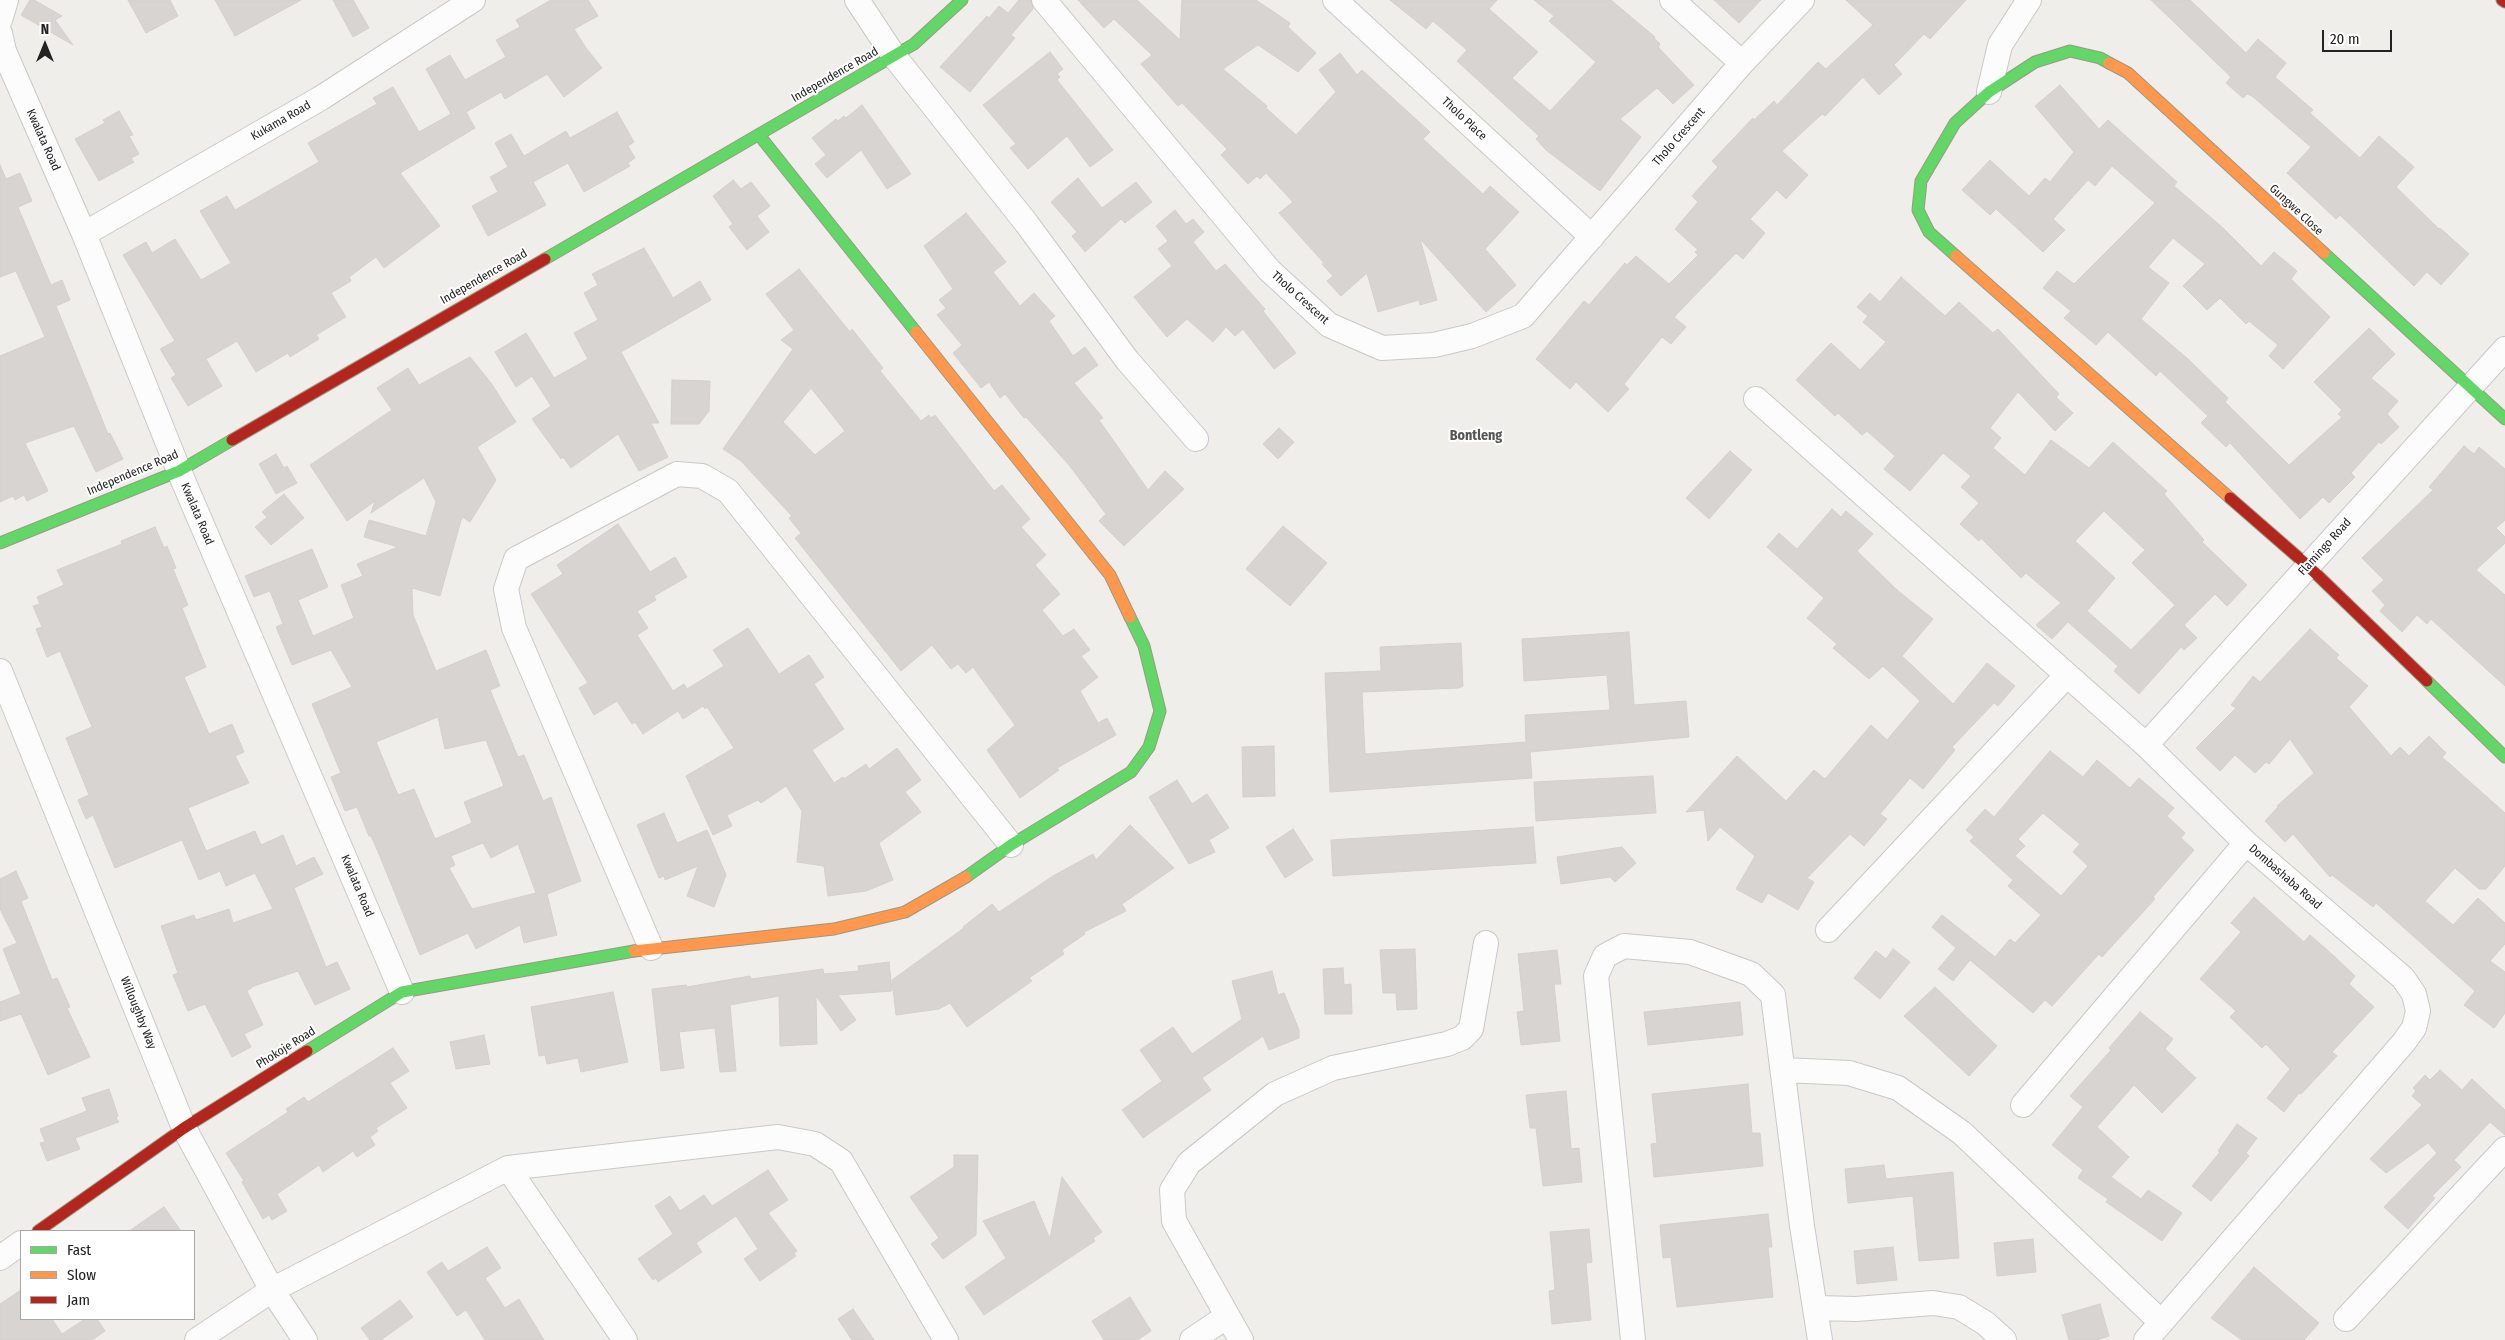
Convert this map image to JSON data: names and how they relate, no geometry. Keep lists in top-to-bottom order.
{
  "streets": {
    "street": [
      "Independence Road",
      "Tholo Place",
      "Kukama Road",
      "Tholo Crescent",
      "Kwalata Road",
      "Gungwe Close",
      "Flamingo Road",
      "Dombashaba Road",
      "Willoughby Way",
      "Phokoje Road"
    ]
  },
  "crossings": [
    ["Independence Road", "Kwalata Road"],
    ["Tholo Place", "Tholo Crescent"],
    ["Kukama Road", "Kwalata Road"],
    ["Kwalata Road", "Phokoje Road"],
    ["Gungwe Close", "Flamingo Road"],
    ["Flamingo Road", "Dombashaba Road"],
    ["Willoughby Way", "Phokoje Road"]
  ],
  "districts": ["Bontleng"],
  "legend": ["Fast", "Slow", "Jam"],
  "scale_bar": "20 m",
  "north": "top"
}
